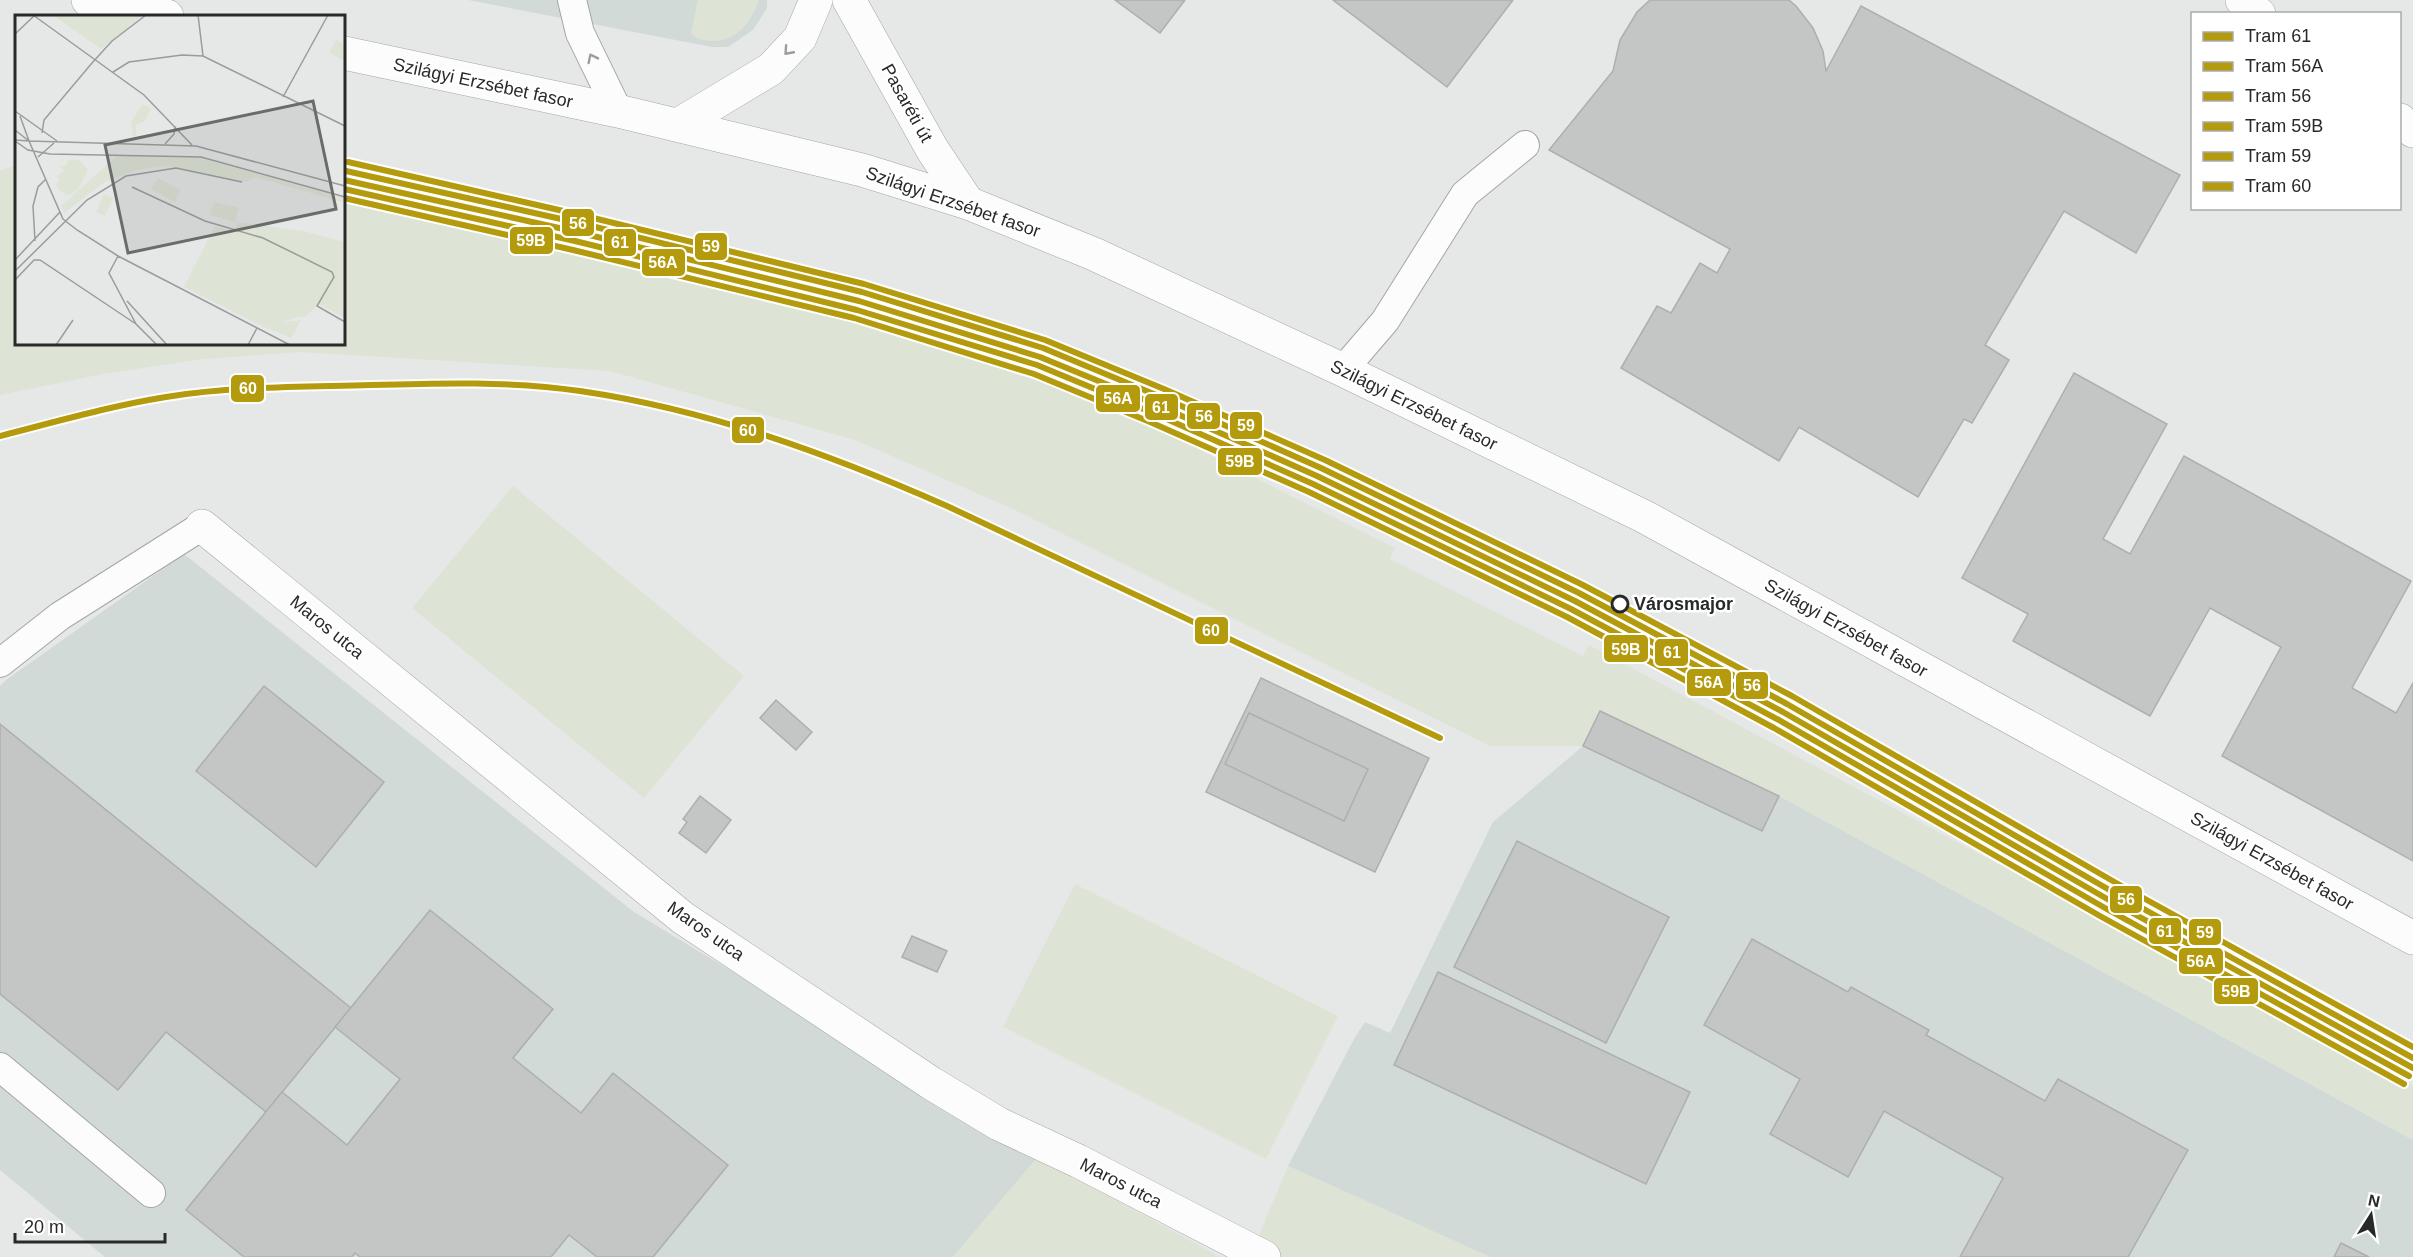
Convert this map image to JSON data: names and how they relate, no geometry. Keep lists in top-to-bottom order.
{
  "streets": {
    "main road": ["Szilágyi Erzsébet fasor", "Pasaréti út", "Maros utca"]
  },
  "crossings": [
    ["Szilágyi Erzsébet fasor", "Pasaréti út"]
  ],
  "places": ["Városmajor"],
  "lines": [
    "tram line 59",
    "tram line 56",
    "tram line 61",
    "tram line 56A",
    "tram line 59B",
    "tram line 60"
  ],
  "legend": [
    "Tram 61",
    "Tram 56A",
    "Tram 56",
    "Tram 59B",
    "Tram 59",
    "Tram 60"
  ],
  "scale_bar": "20 m",
  "north": "top"
}
